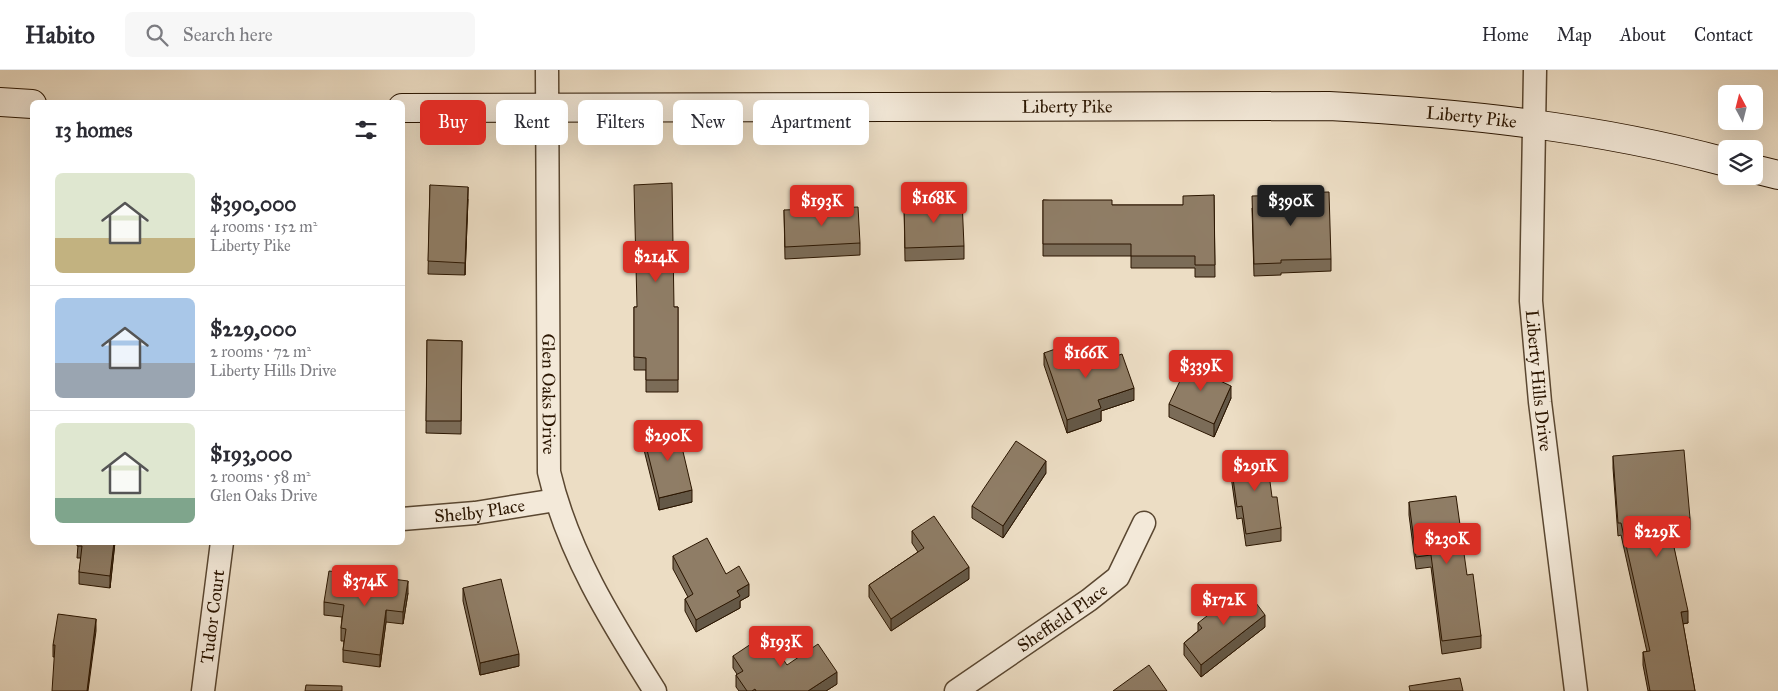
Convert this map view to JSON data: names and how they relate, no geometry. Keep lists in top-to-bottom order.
{
  "streets": {
    "street": [
      "Liberty Pike",
      "Liberty Hills Drive",
      "Glen Oaks Drive",
      "Shelby Place",
      "Tudor Court",
      "Sheffield Place"
    ]
  },
  "crossings": [
    ["Liberty Pike", "Liberty Hills Drive"],
    ["Glen Oaks Drive", "Shelby Place"]
  ],
  "north": "top",
  "page": {
    "header": "Habito",
    "search": "Search here",
    "nav": [
      "Home",
      "Map",
      "About",
      "Contact"
    ],
    "chip": [
      "Buy",
      "Rent",
      "Filters",
      "New",
      "Apartment"
    ],
    "heading": "13 homes",
    "list": [
      {
        "name": "$390,000",
        "note": "4 rooms · 152 m² · Liberty Pike"
      },
      {
        "name": "$229,000",
        "note": "2 rooms · 72 m² · Liberty Hills Drive"
      },
      {
        "name": "$193,000",
        "note": "2 rooms · 58 m² · Glen Oaks Drive"
      }
    ],
    "price": [
      "$168K",
      "$193K",
      "$390K",
      "$214K",
      "$166K",
      "$339K",
      "$290K",
      "$291K",
      "$229K",
      "$230K",
      "$374K",
      "$172K",
      "$193K"
    ]
  }
}
